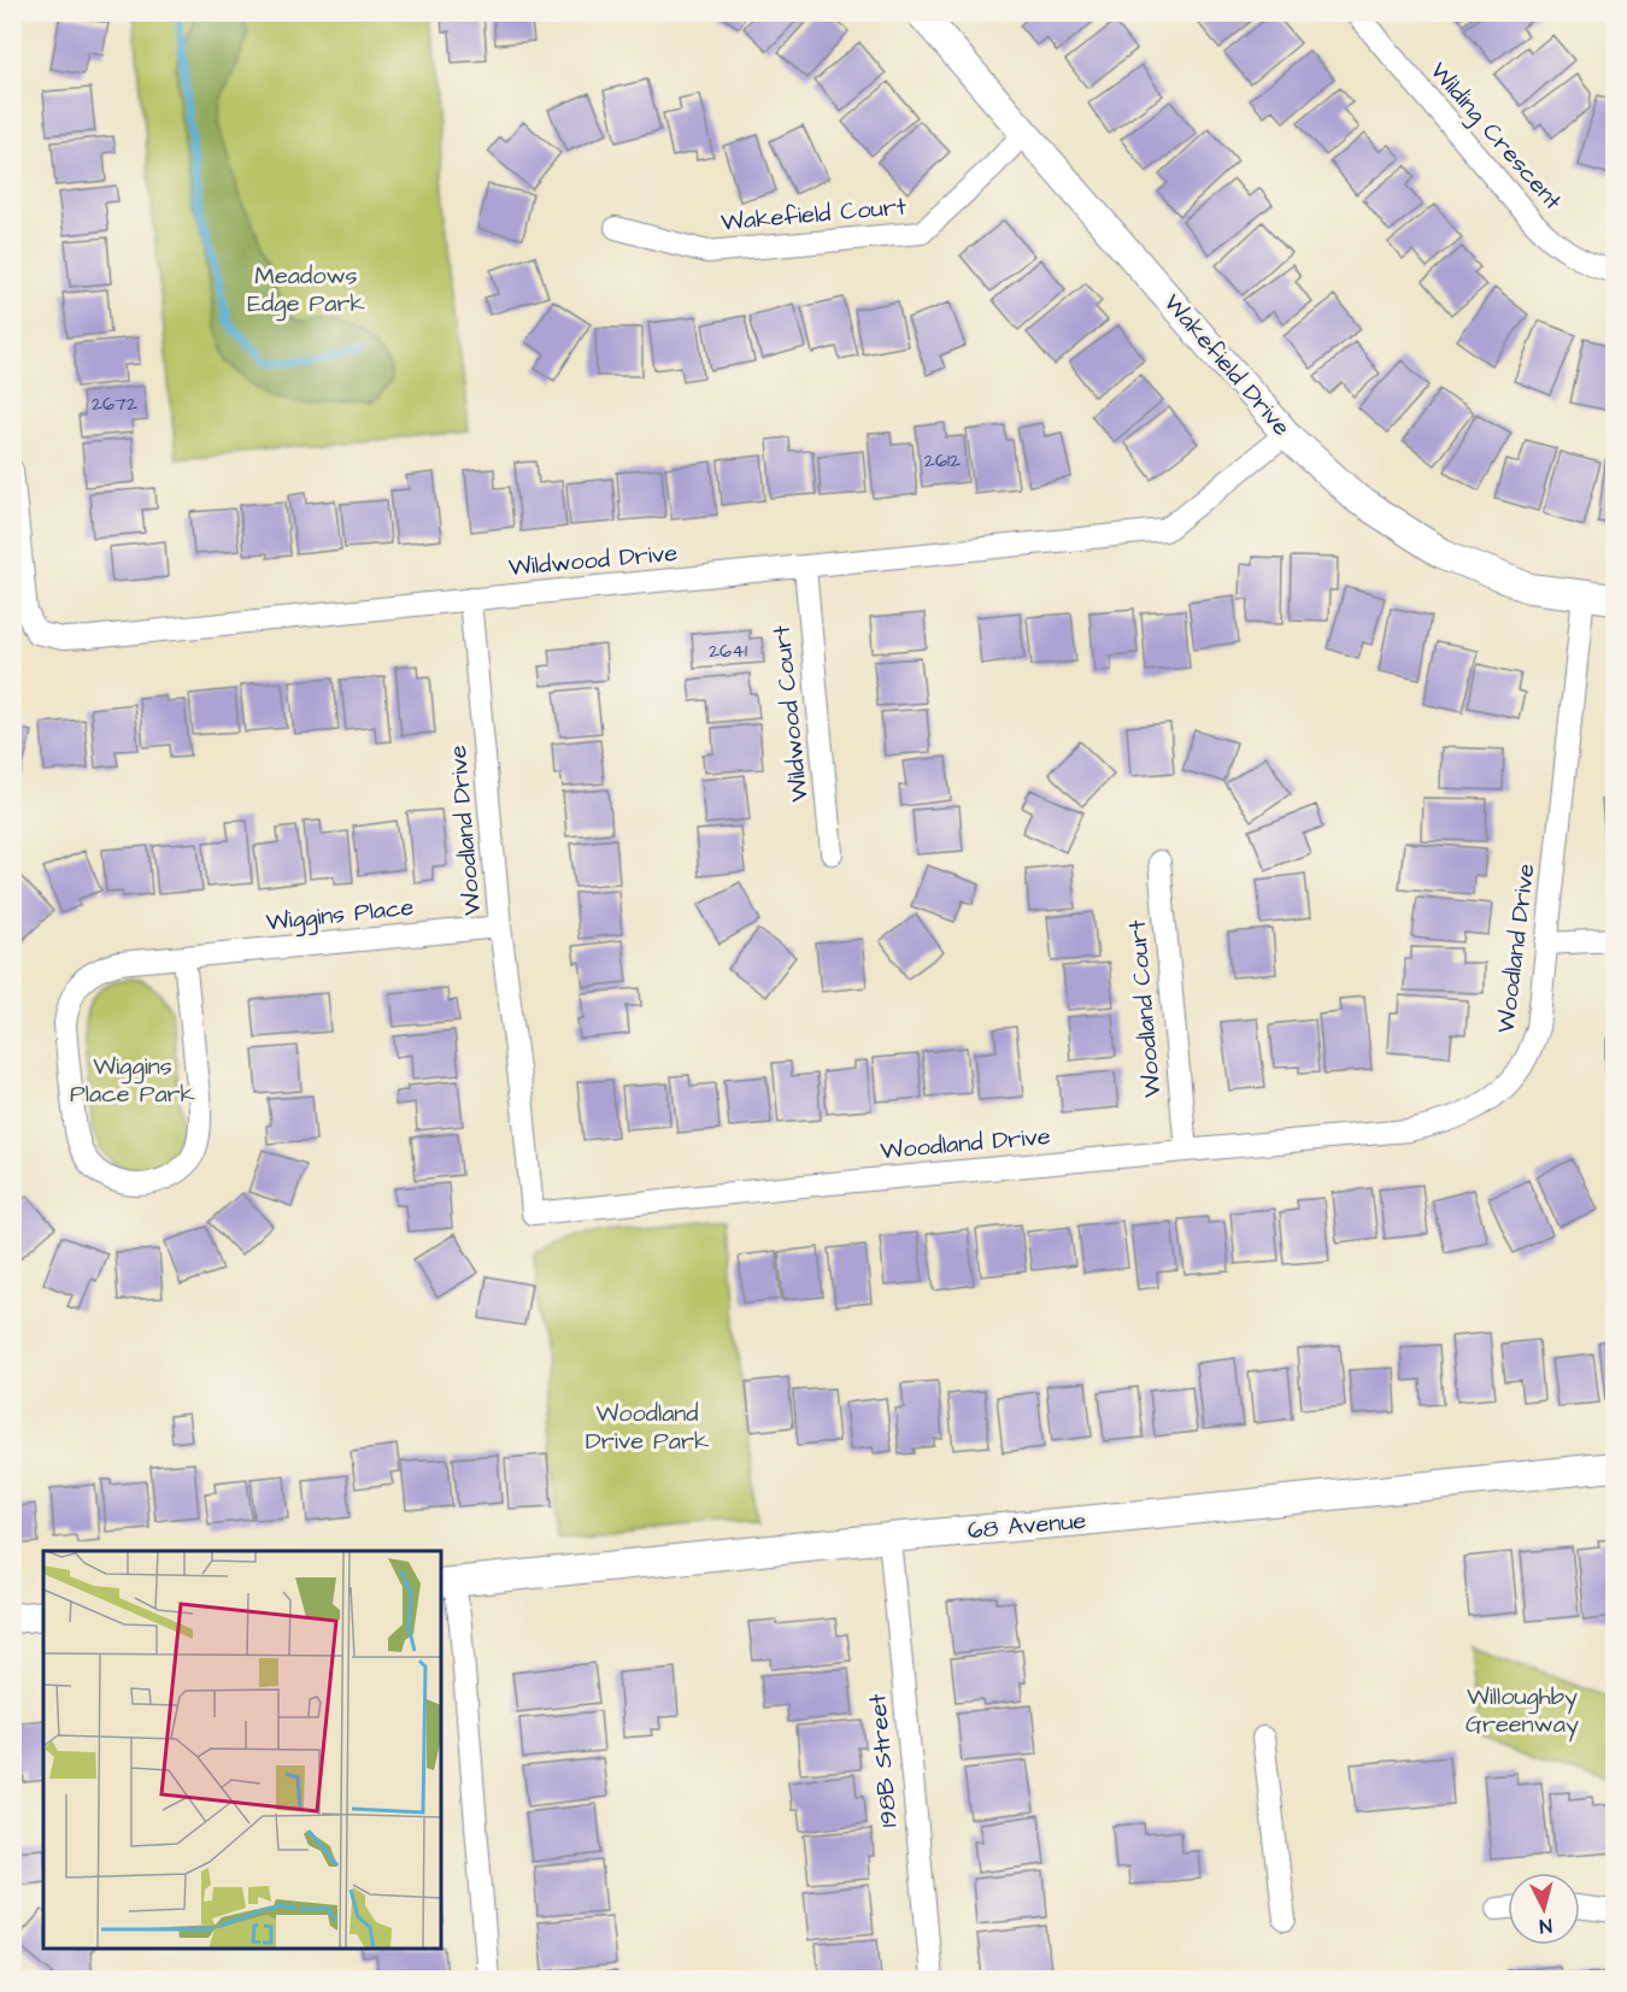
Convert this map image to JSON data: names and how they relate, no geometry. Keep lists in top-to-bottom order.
{
  "streets": {
    "street": [
      "Wilding Crescent",
      "Wakefield Court",
      "Wakefield Drive",
      "Wildwood Drive",
      "Wildwood Court",
      "Woodland Drive",
      "Wiggins Place",
      "Woodland Court",
      "68 Avenue",
      "198B Street"
    ]
  },
  "crossings": [
    ["Wakefield Court", "Wakefield Drive"],
    ["Wakefield Drive", "Wildwood Drive"],
    ["Wakefield Drive", "Woodland Drive"],
    ["Wildwood Drive", "Wildwood Court"],
    ["Wildwood Drive", "Woodland Drive"],
    ["Woodland Drive", "Wiggins Place"],
    ["Woodland Drive", "Woodland Court"],
    ["68 Avenue", "198B Street"]
  ],
  "parks": [
    "Meadows Edge Park",
    "Wiggins Place Park",
    "Woodland Drive Park",
    "Willoughby Greenway"
  ],
  "house_numbers": ["2672", "2612", "2641"],
  "north": "bottom"
}
